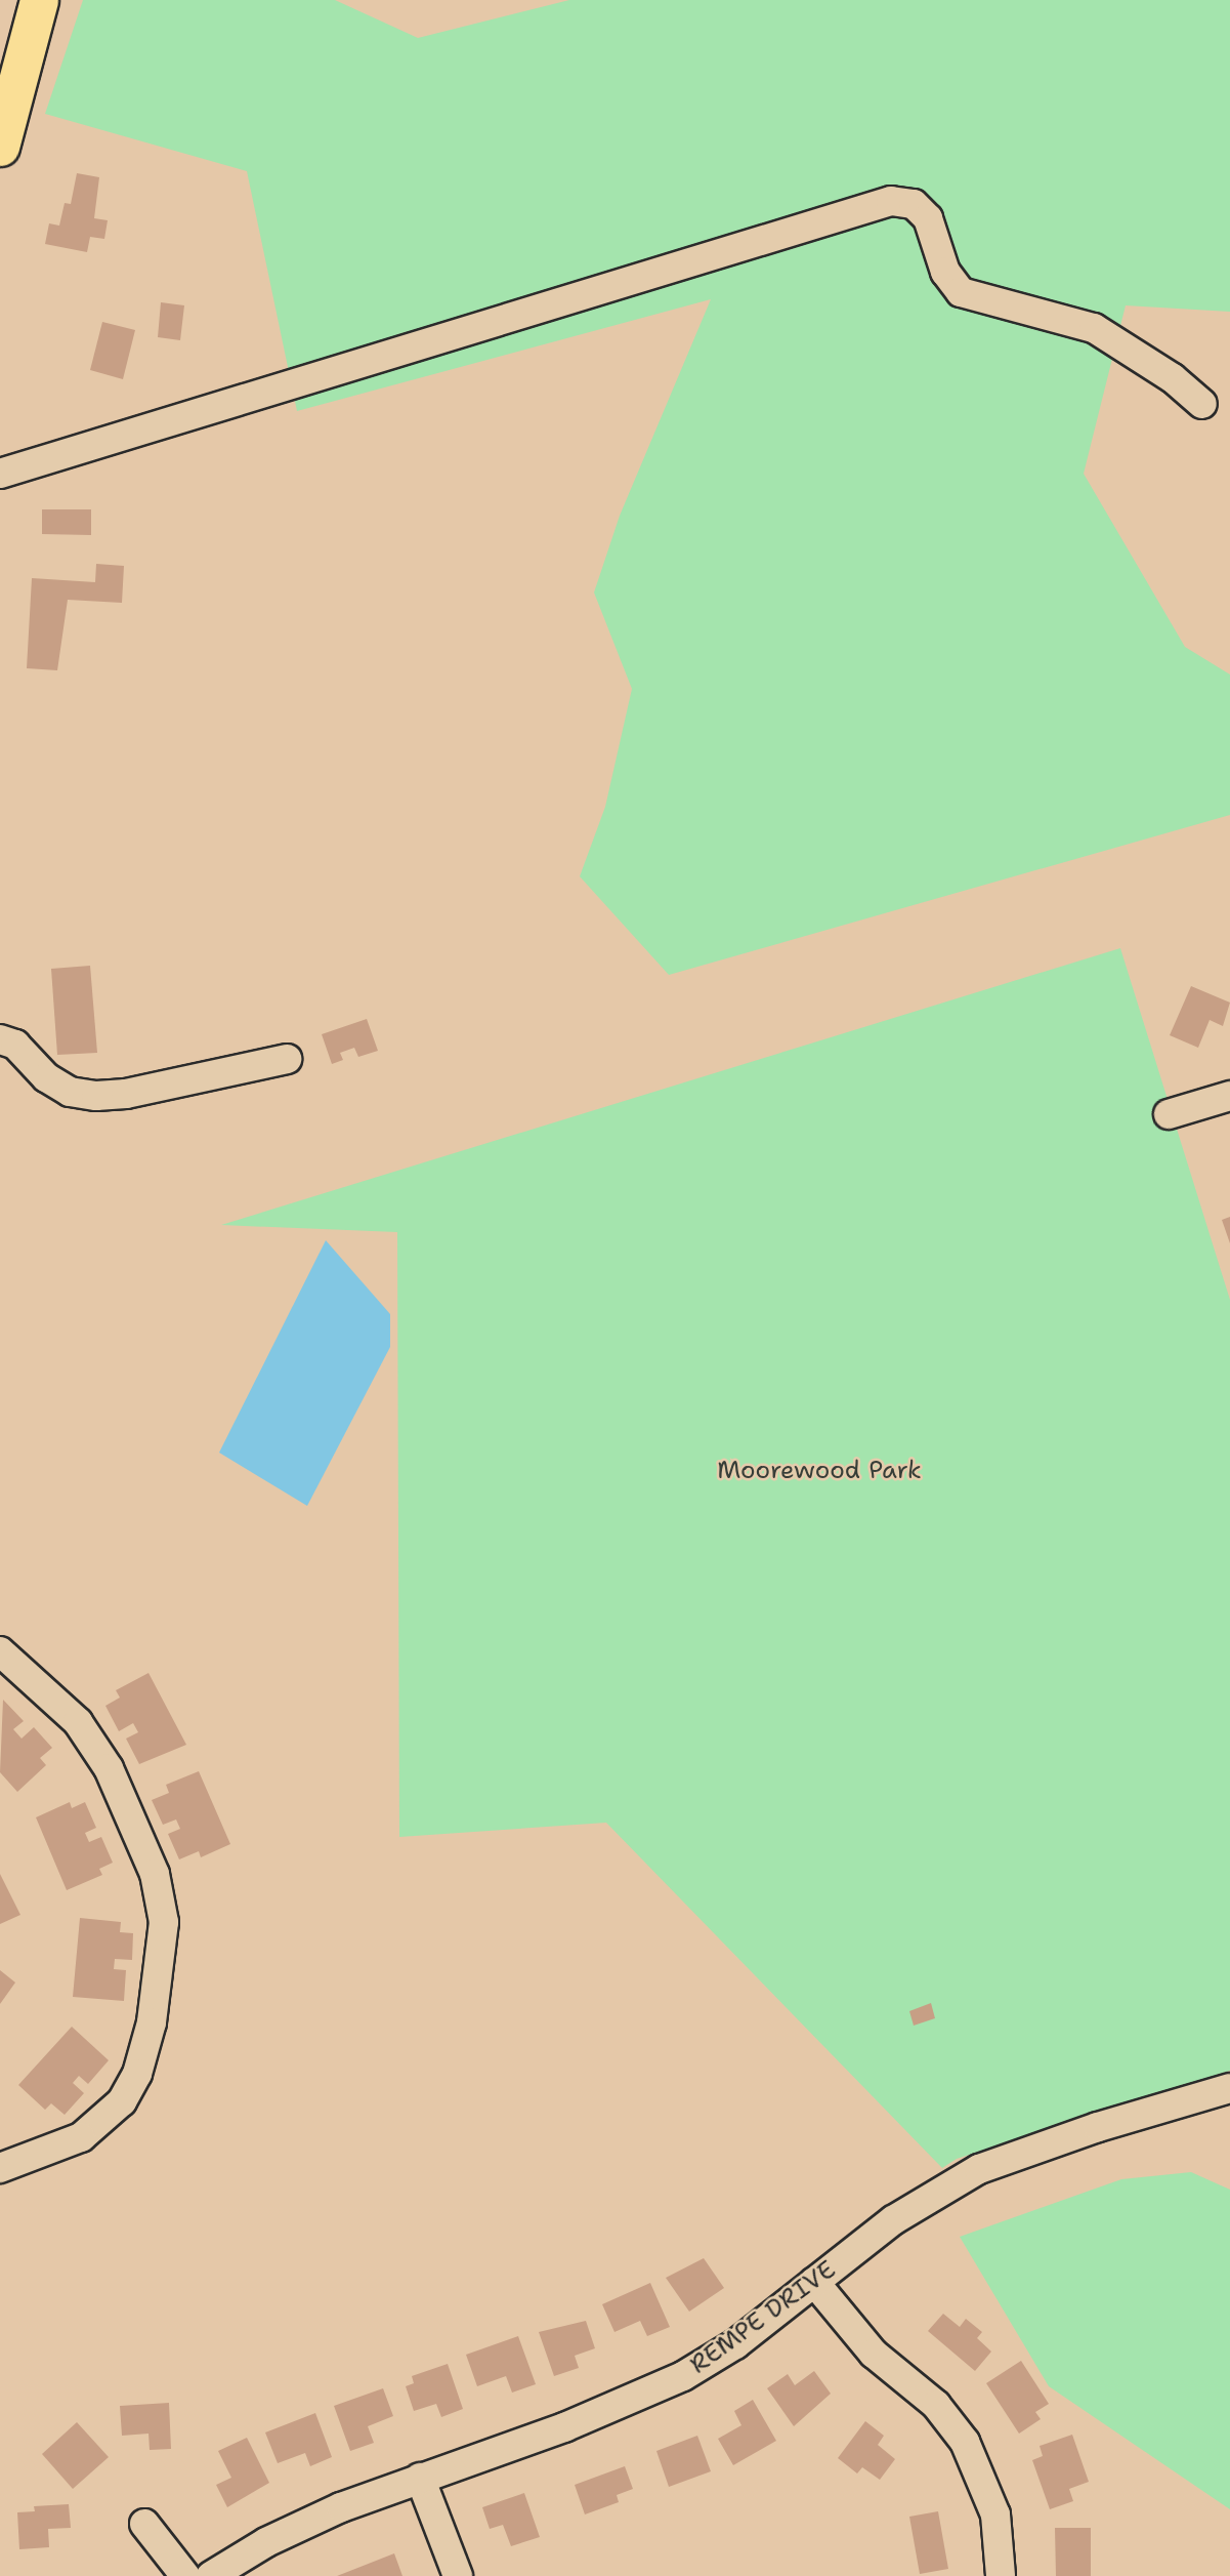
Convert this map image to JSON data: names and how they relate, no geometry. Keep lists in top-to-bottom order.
{
  "streets": {
    "street": ["REMPE DRIVE"]
  },
  "parks": ["Moorewood Park"]
}
